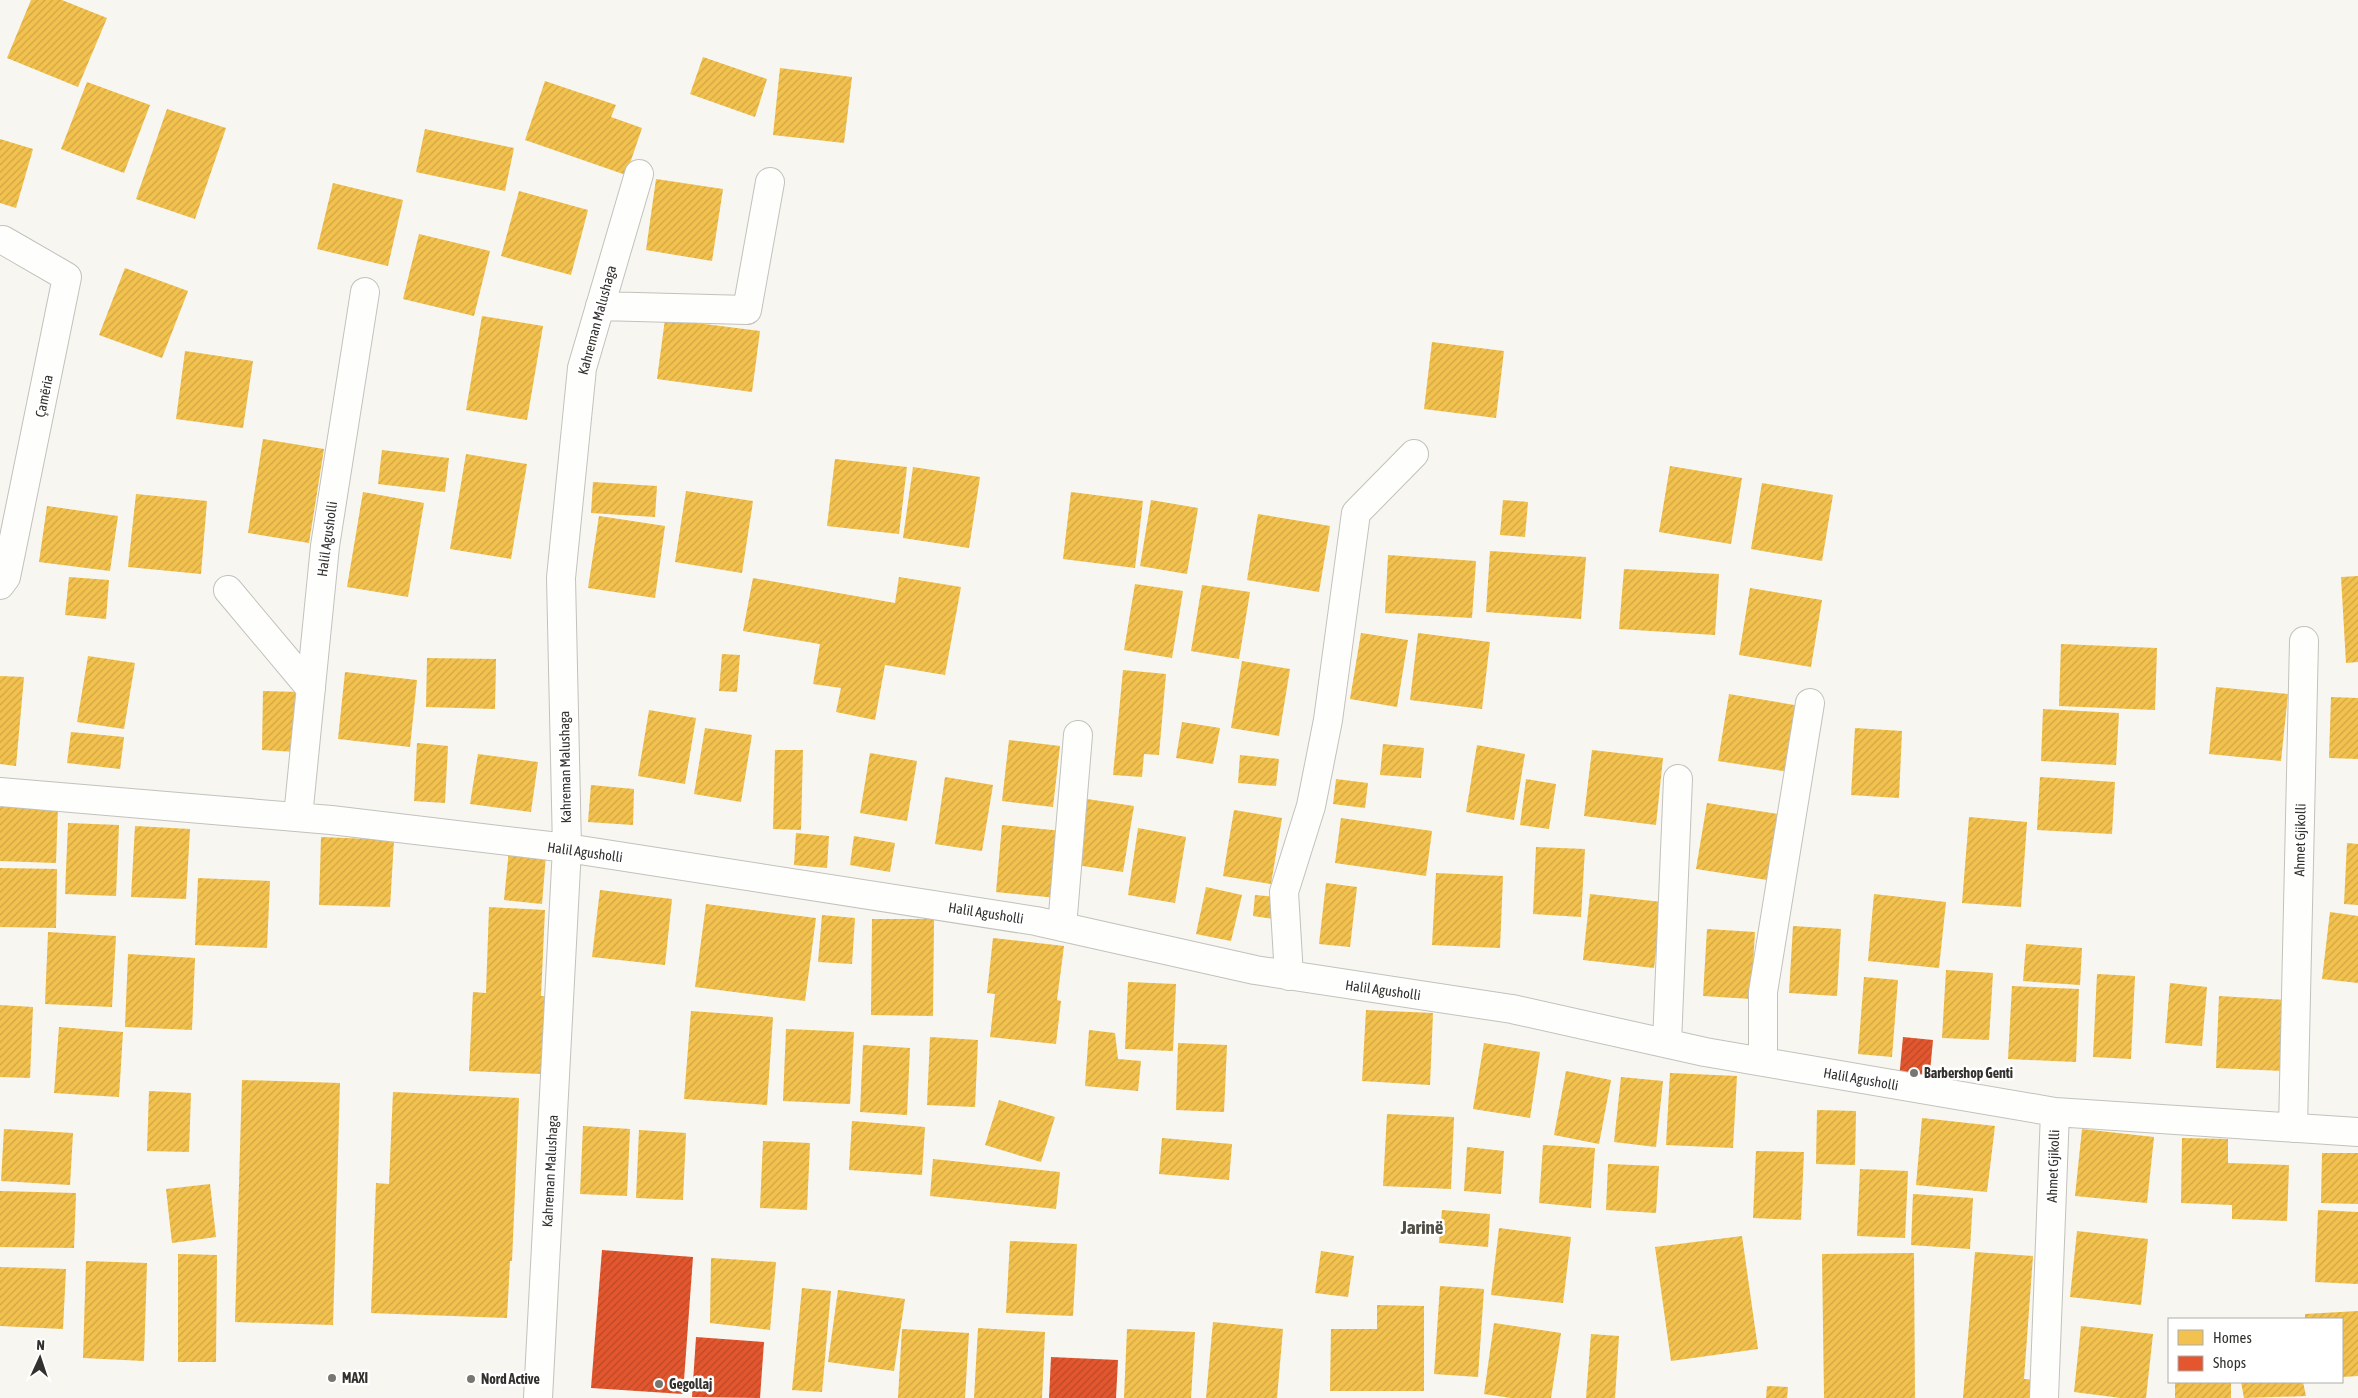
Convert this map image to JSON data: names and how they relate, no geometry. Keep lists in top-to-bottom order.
{
  "streets": {
    "street": [
      "Kahreman Malushaga",
      "Çamëria",
      "Halil Agusholli",
      "Ahmet Gjikolli"
    ]
  },
  "crossings": [
    ["Kahreman Malushaga", "Halil Agusholli"],
    ["Halil Agusholli", "Ahmet Gjikolli"]
  ],
  "districts": ["Jarinë"],
  "places": [
    "Barbershop Genti",
    "MAXI",
    "Nord Active",
    "Gegollaj"
  ],
  "legend": ["Homes", "Shops"],
  "north": "top"
}
